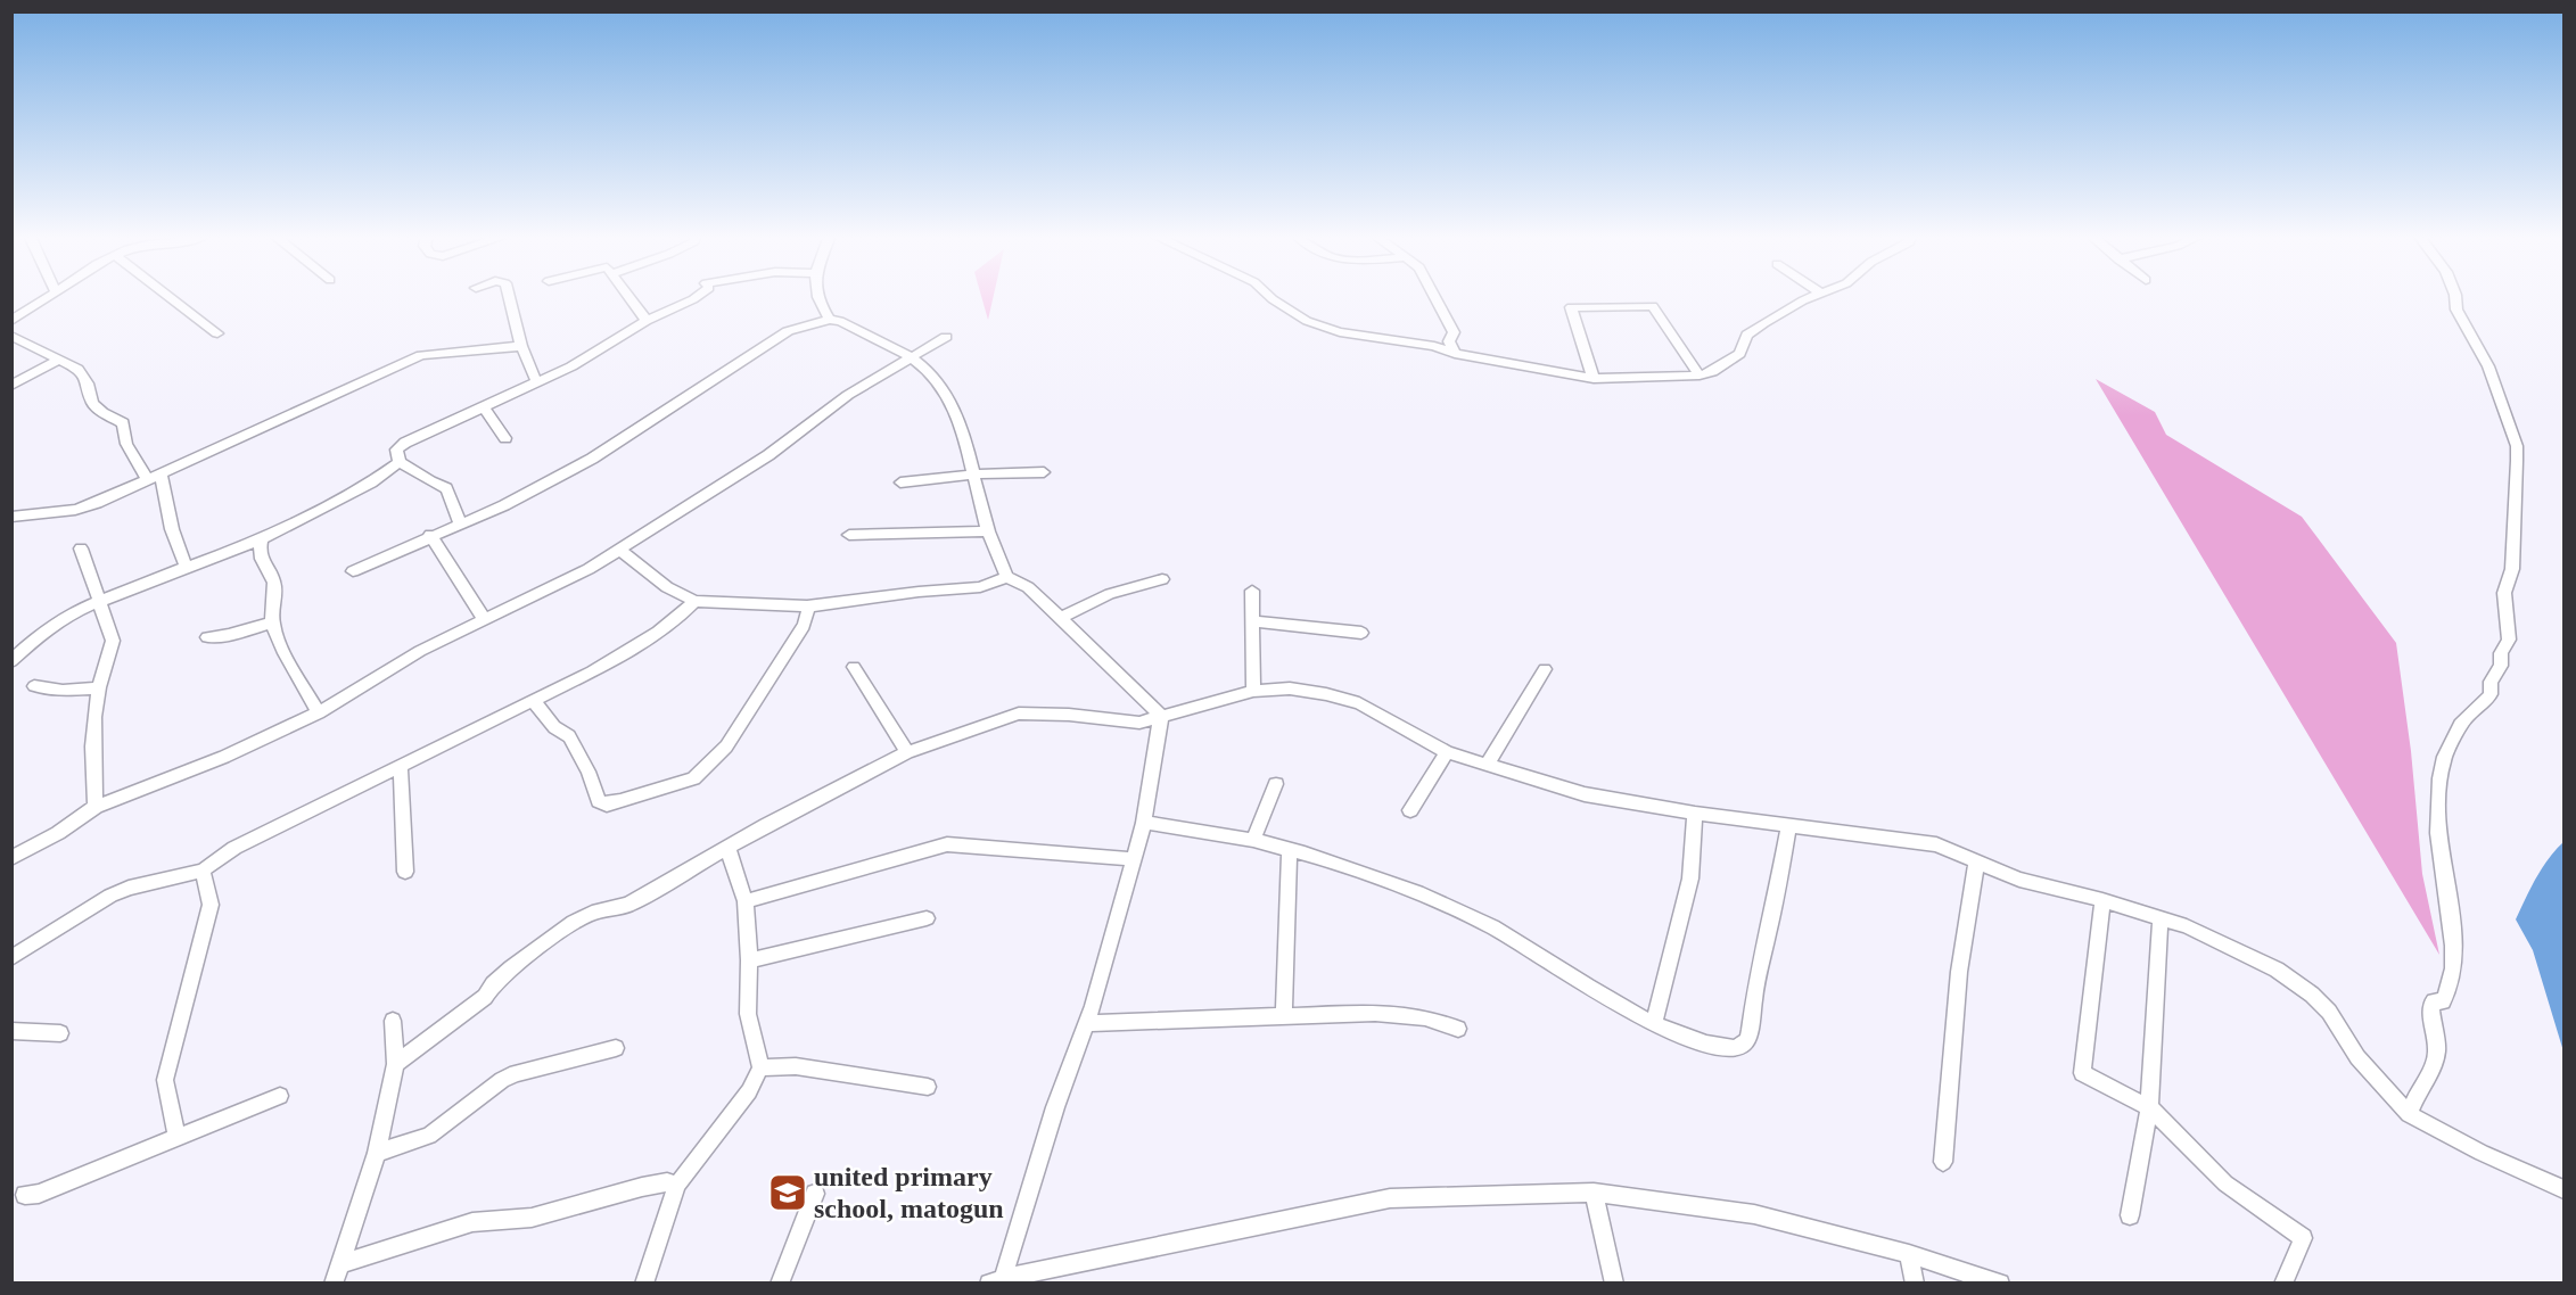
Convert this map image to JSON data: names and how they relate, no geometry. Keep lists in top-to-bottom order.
{
  "places": {
    "school or university": ["united primary school, matogun"]
  }
}
